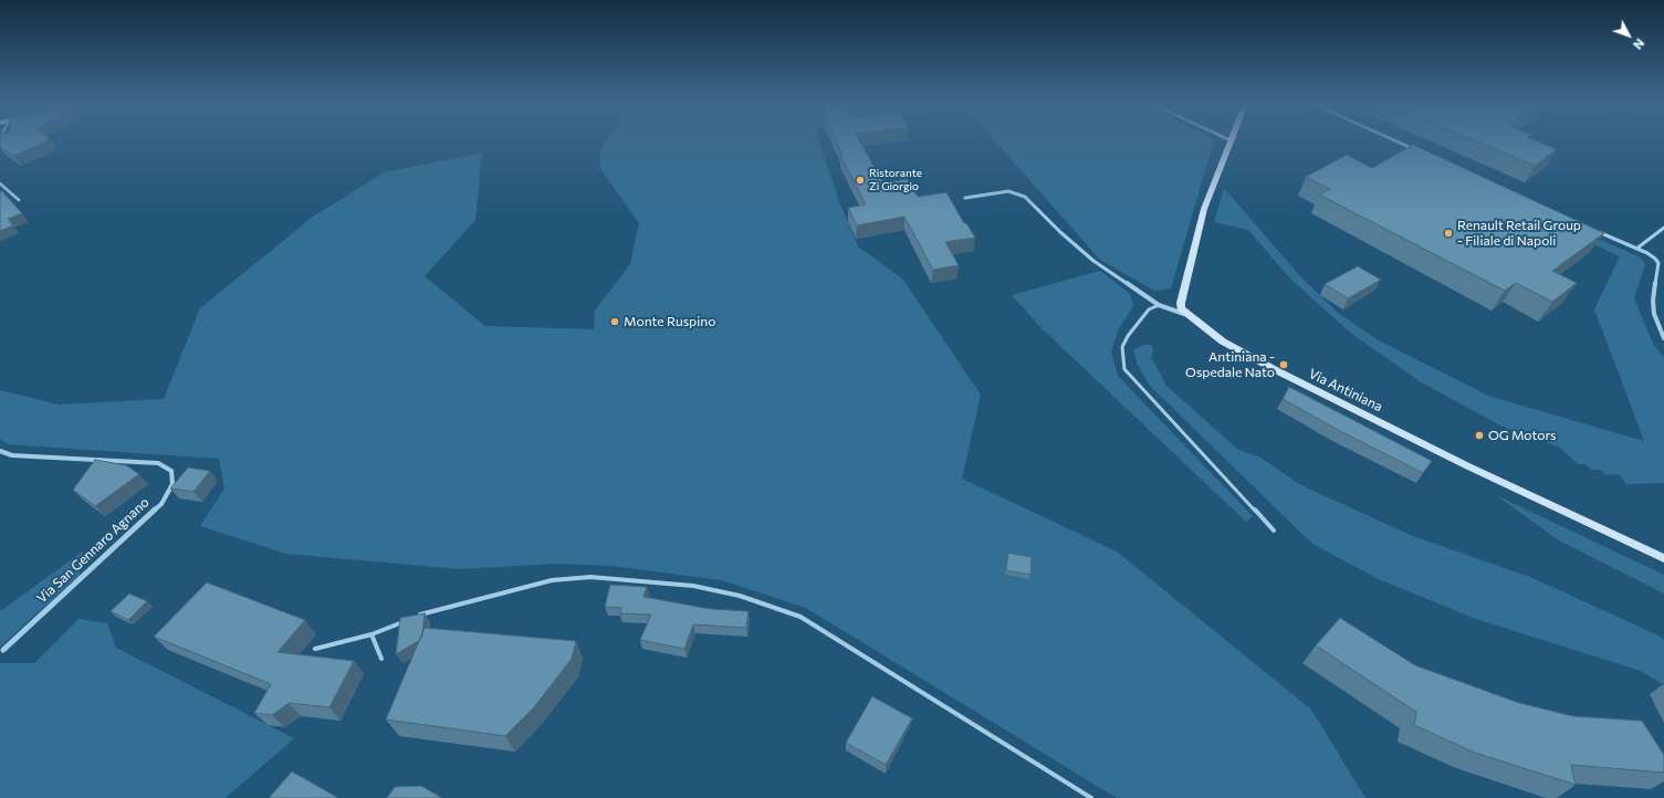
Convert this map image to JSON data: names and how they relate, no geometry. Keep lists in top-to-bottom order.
{
  "streets": {
    "street": ["Via Antiniana", "Via San Gennaro Agnano"]
  },
  "places": [
    "Ristorante Zi Giorgio",
    "Renault Retail Group - Filiale di Napoli",
    "Monte Ruspino",
    "Antiniana - Ospedale Nato",
    "OG Motors"
  ],
  "north": "bottom right"
}
